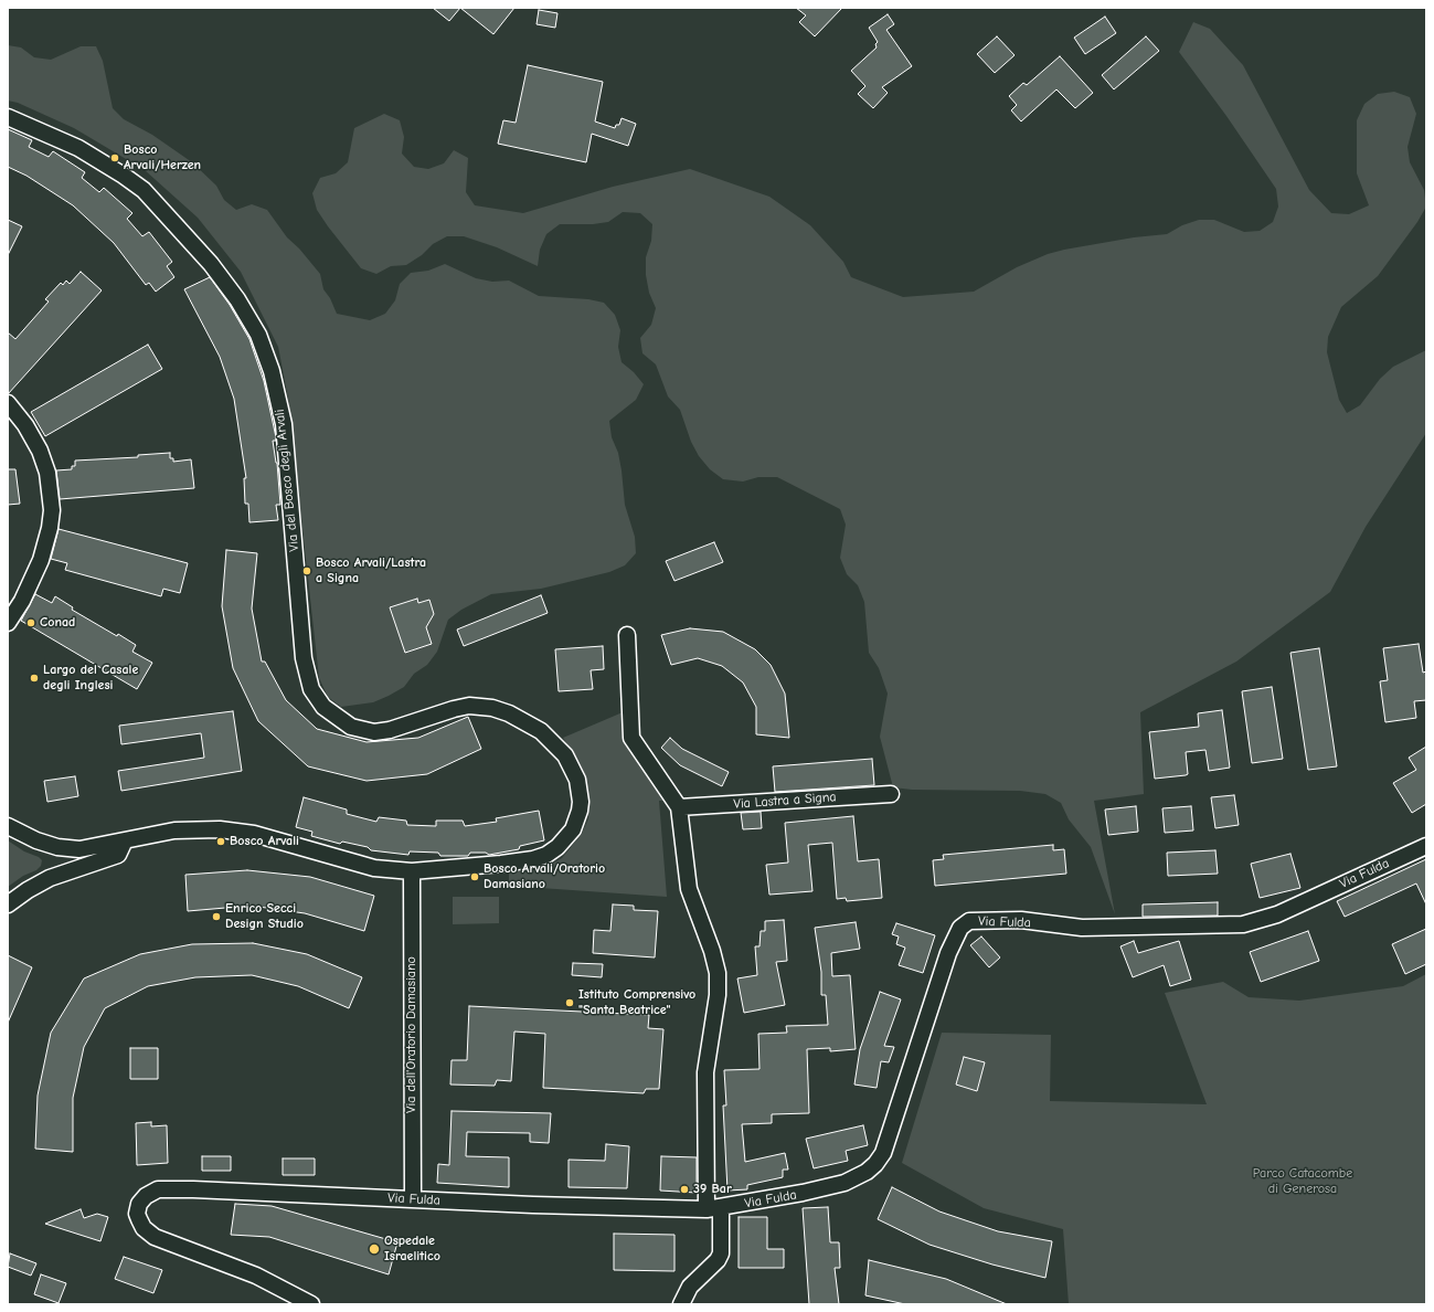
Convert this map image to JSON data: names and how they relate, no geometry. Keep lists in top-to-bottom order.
{
  "streets": {
    "street": [
      "Via del Bosco degli Arvali",
      "Via Lastra a Signa",
      "Via Fulda",
      "Via dell'Oratorio Damasiano"
    ]
  },
  "crossings": [
    ["Via del Bosco degli Arvali", "Via dell'Oratorio Damasiano"],
    ["Via Fulda", "Via dell'Oratorio Damasiano"]
  ],
  "parks": ["Parco Catacombe di Generosa"],
  "places": [
    "Bosco Arvali/Herzen",
    "Bosco Arvali/Lastra a Signa",
    "Conad",
    "Largo del Casale degli Inglesi",
    "Bosco Arvali",
    "Bosco Arvali/Oratorio Damasiano",
    "Enrico Secci Design Studio",
    "Istituto Comprensivo \"Santa Beatrice\"",
    "39 Bar",
    "Ospedale Israelitico"
  ]
}
